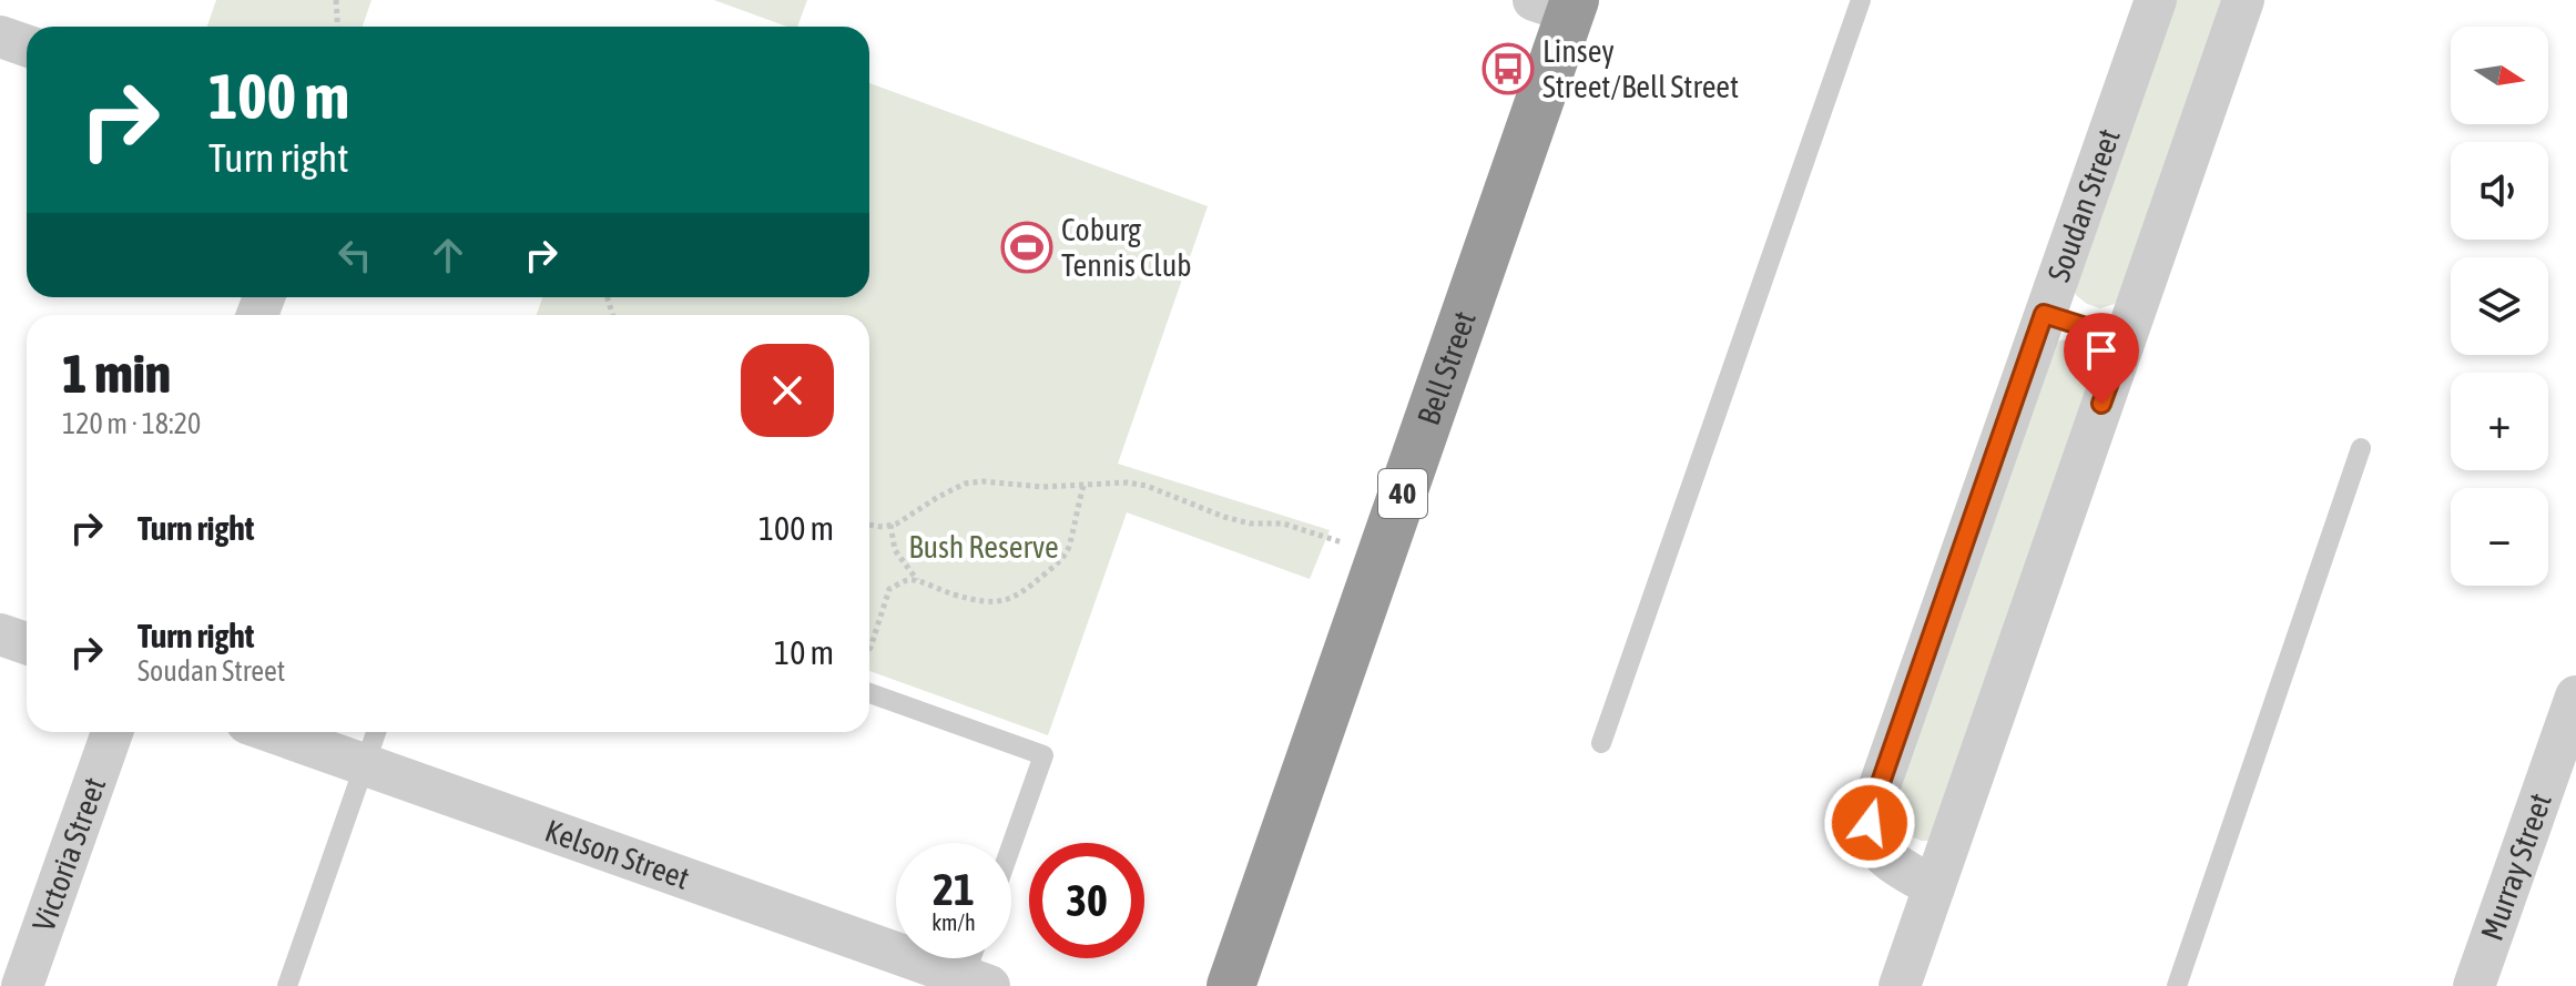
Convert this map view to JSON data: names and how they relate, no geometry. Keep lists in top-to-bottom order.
{
  "streets": {
    "highway": ["Bell Street", "40"],
    "street": [
      "Soudan Street",
      "Victoria Street",
      "Kelson Street",
      "Murray Street"
    ]
  },
  "parks": ["Bush Reserve"],
  "places": {
    "bus stop": ["Linsey Street/Bell Street"],
    "sports": ["Coburg Tennis Club"]
  },
  "north": "right",
  "page": {
    "map_buttons": ["+", "−"],
    "turn": ["100 m", "Turn right"],
    "heading": ["1 min", "120 m · 18:20"],
    "list": [
      {
        "name": "Turn right",
        "value": "100 m"
      },
      {
        "name": "Turn right",
        "note": "Soudan Street",
        "value": "10 m"
      }
    ],
    "speed": "21 km/h",
    "limit": "30"
  }
}
